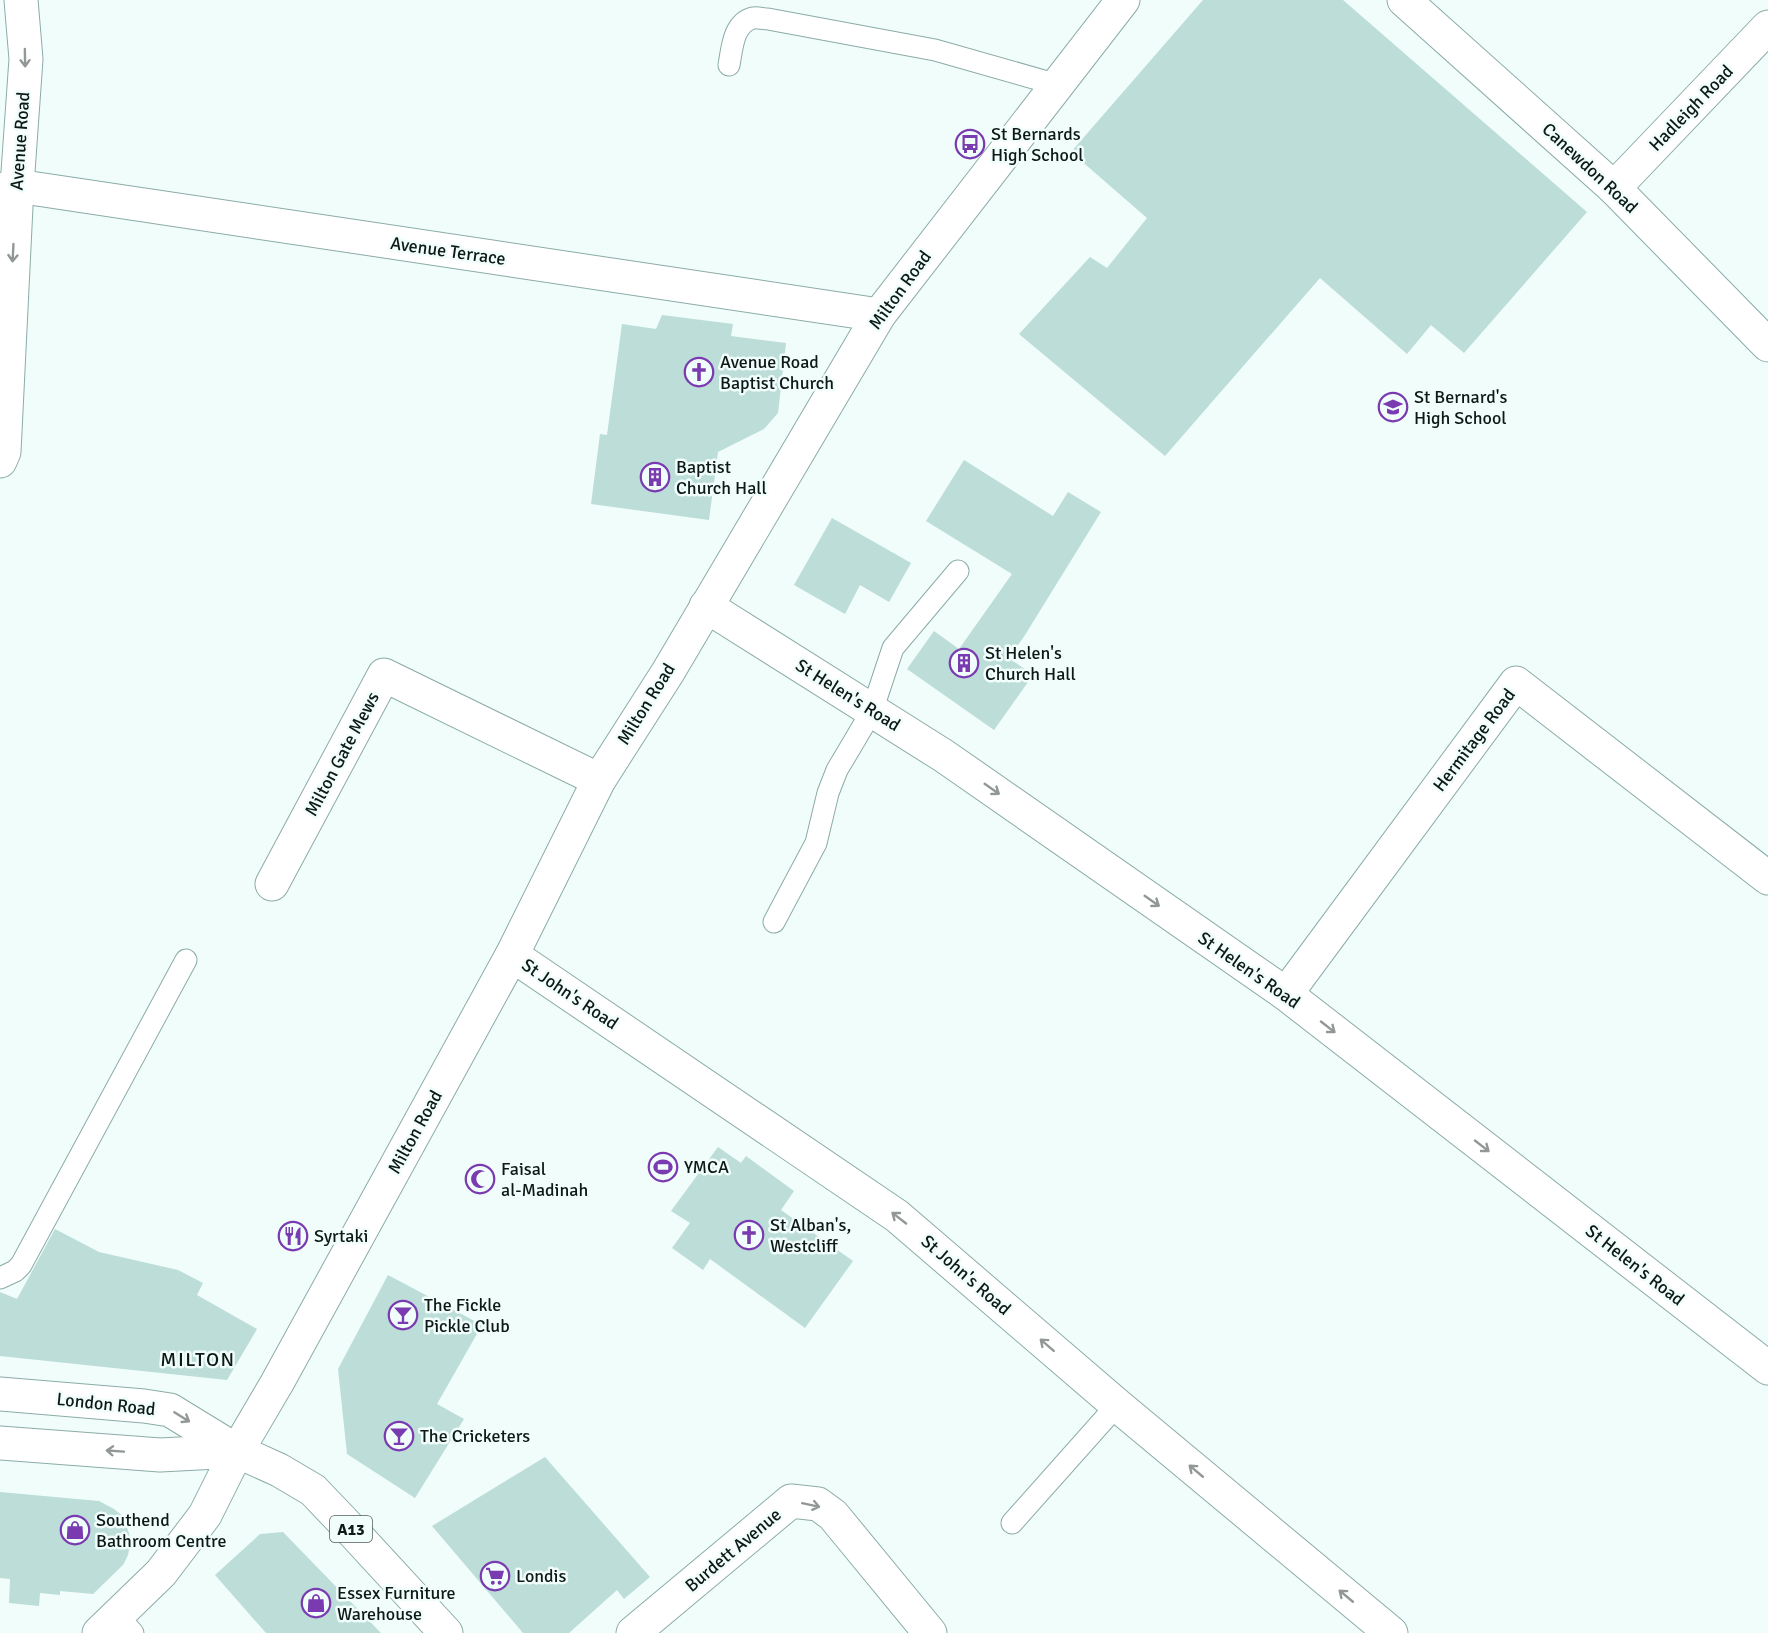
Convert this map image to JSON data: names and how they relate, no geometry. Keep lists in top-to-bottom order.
{
  "streets": {
    "street": [
      "Hadleigh Road",
      "Avenue Road",
      "Canewdon Road",
      "Avenue Terrace",
      "Milton Road",
      "St Helen's Road",
      "Hermitage Road",
      "Milton Gate Mews",
      "St John's Road",
      "London Road",
      "A13",
      "Burdett Avenue"
    ]
  },
  "crossings": [
    ["Hadleigh Road", "Canewdon Road"],
    ["Avenue Road", "Avenue Terrace"],
    ["Avenue Terrace", "Milton Road"],
    ["Milton Road", "St Helen's Road"],
    ["Milton Road", "Milton Gate Mews"],
    ["Milton Road", "St John's Road"],
    ["Milton Road", "London Road"],
    ["St Helen's Road", "Hermitage Road"]
  ],
  "one_way": ["Avenue Road", "St Helen's Road", "St John's Road"],
  "districts": ["MILTON"],
  "places": {
    "bus stop": ["St Bernards High School"],
    "church": ["Avenue Road Baptist Church", "St Alban's, Westcliff"],
    "school or university": ["St Bernard's High School"],
    "building": ["Baptist Church Hall", "St Helen's Church Hall"],
    "sports": ["YMCA"],
    "mosque": ["Faisal al-Madinah"],
    "restaurant": ["Syrtaki"],
    "bar": ["The Fickle Pickle Club", "The Cricketers"],
    "shop": ["Southend Bathroom Centre", "Essex Furniture Warehouse"],
    "supermarket": ["Londis"]
  }
}
